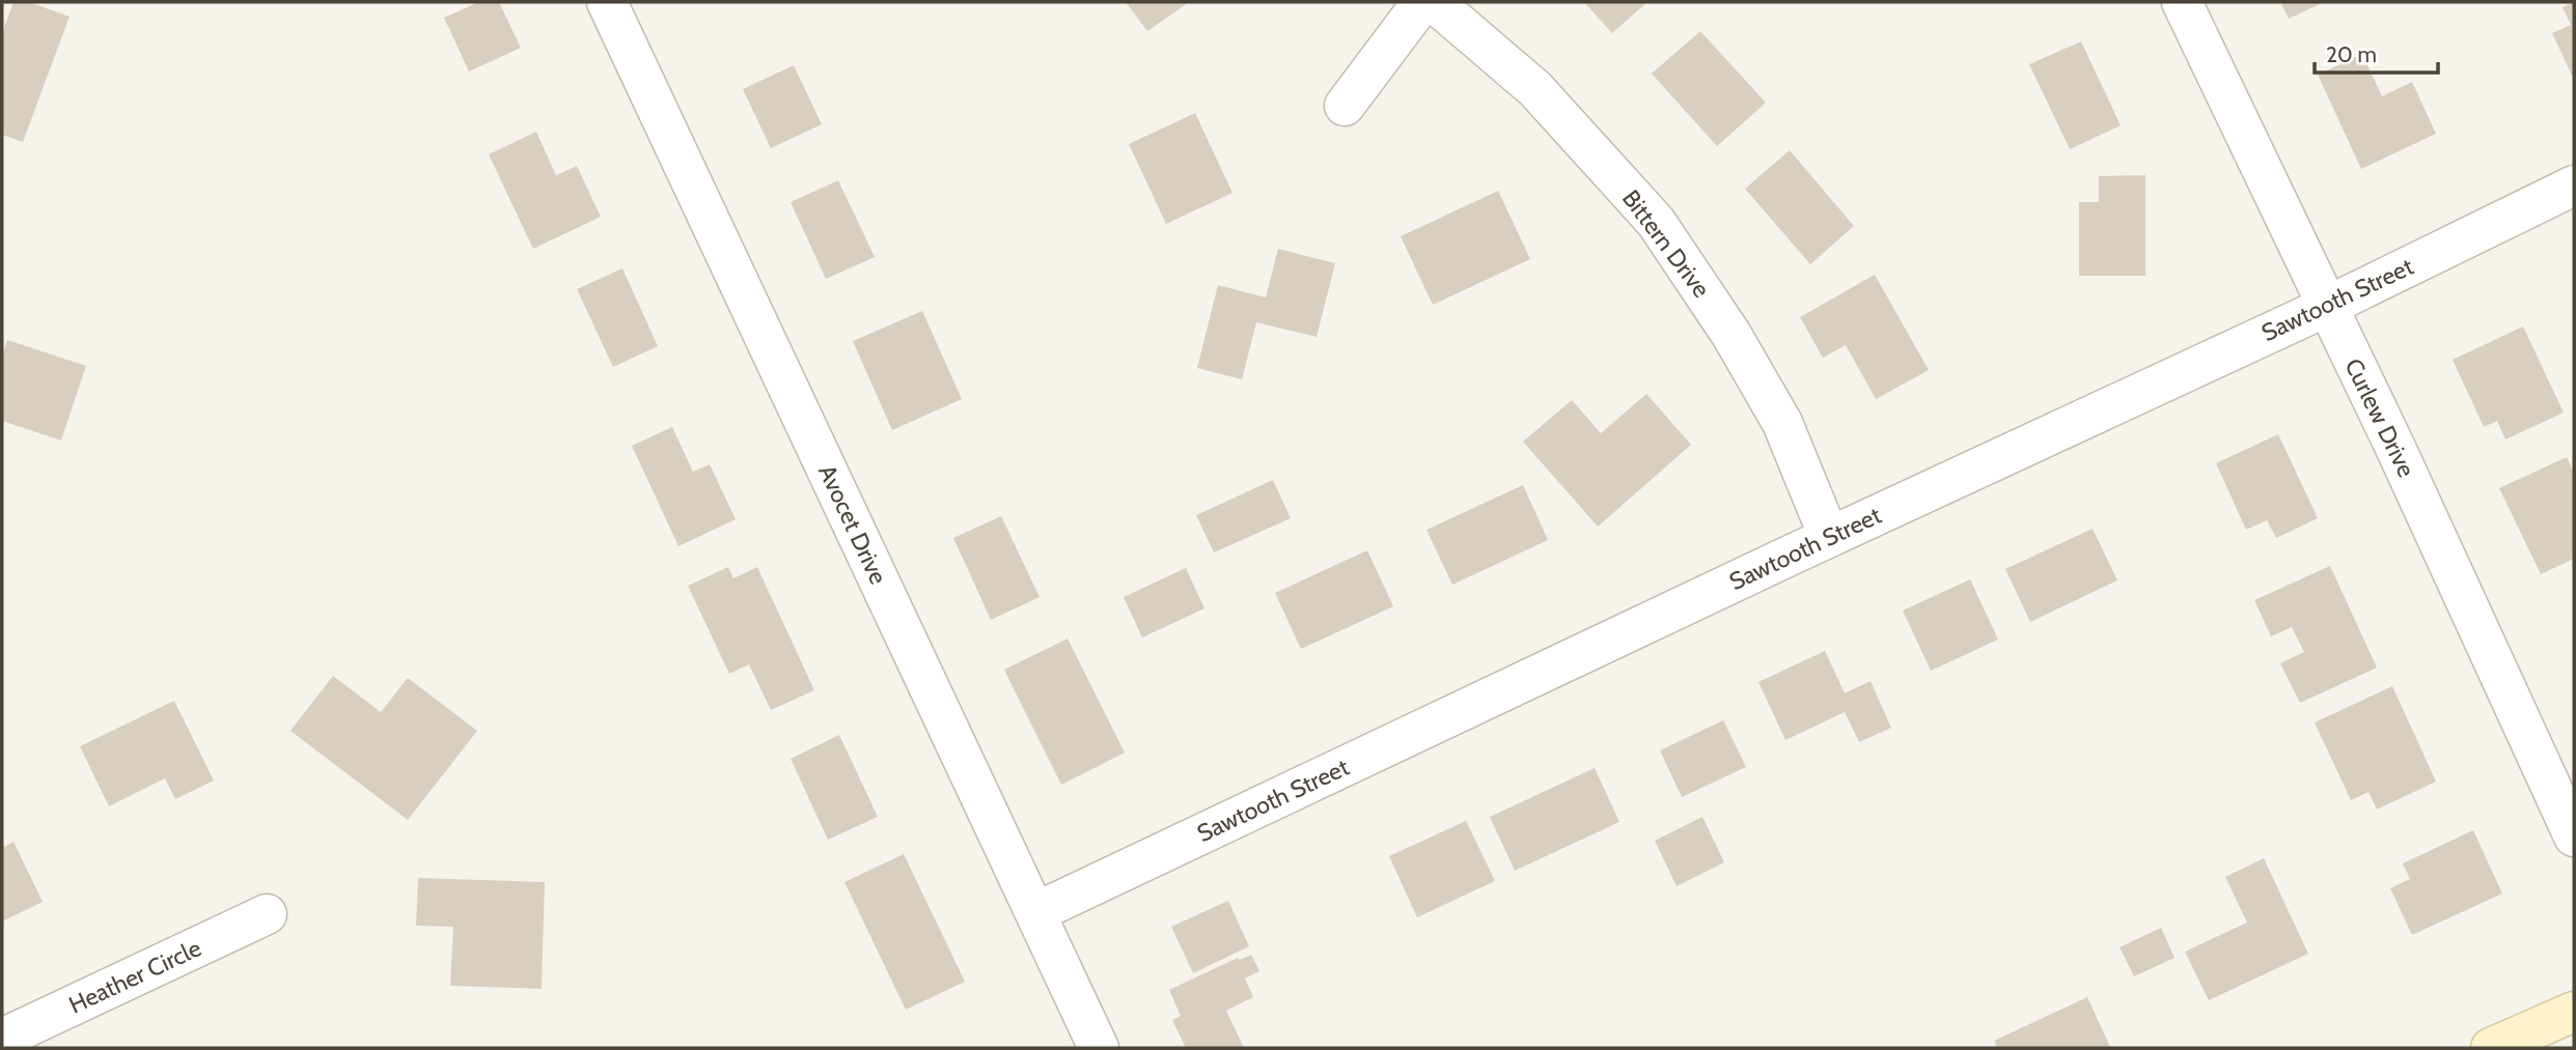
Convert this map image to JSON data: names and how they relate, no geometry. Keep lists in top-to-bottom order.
{
  "streets": {
    "street": [
      "Bittern Drive",
      "Sawtooth Street",
      "Curlew Drive",
      "Avocet Drive",
      "Heather Circle"
    ]
  },
  "crossings": [
    ["Bittern Drive", "Sawtooth Street"],
    ["Sawtooth Street", "Curlew Drive"],
    ["Sawtooth Street", "Avocet Drive"]
  ],
  "scale_bar": "20 m"
}
